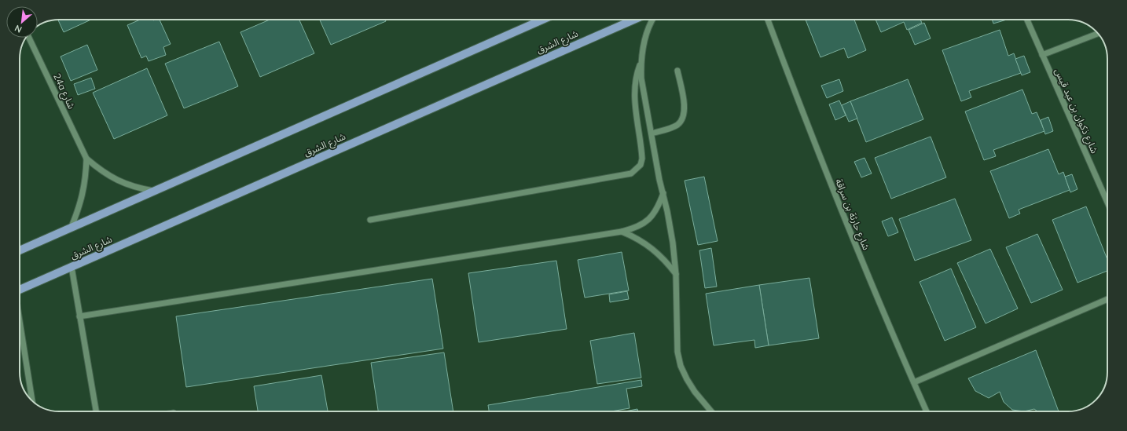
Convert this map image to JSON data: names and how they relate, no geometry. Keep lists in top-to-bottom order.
{
  "streets": {
    "main road": ["شارع الشرق"],
    "street": ["24a شارع", "شارع ذكوان بن عبد قيس", "شارع حارثة بن سراقة"]
  },
  "north": "bottom left"
}
